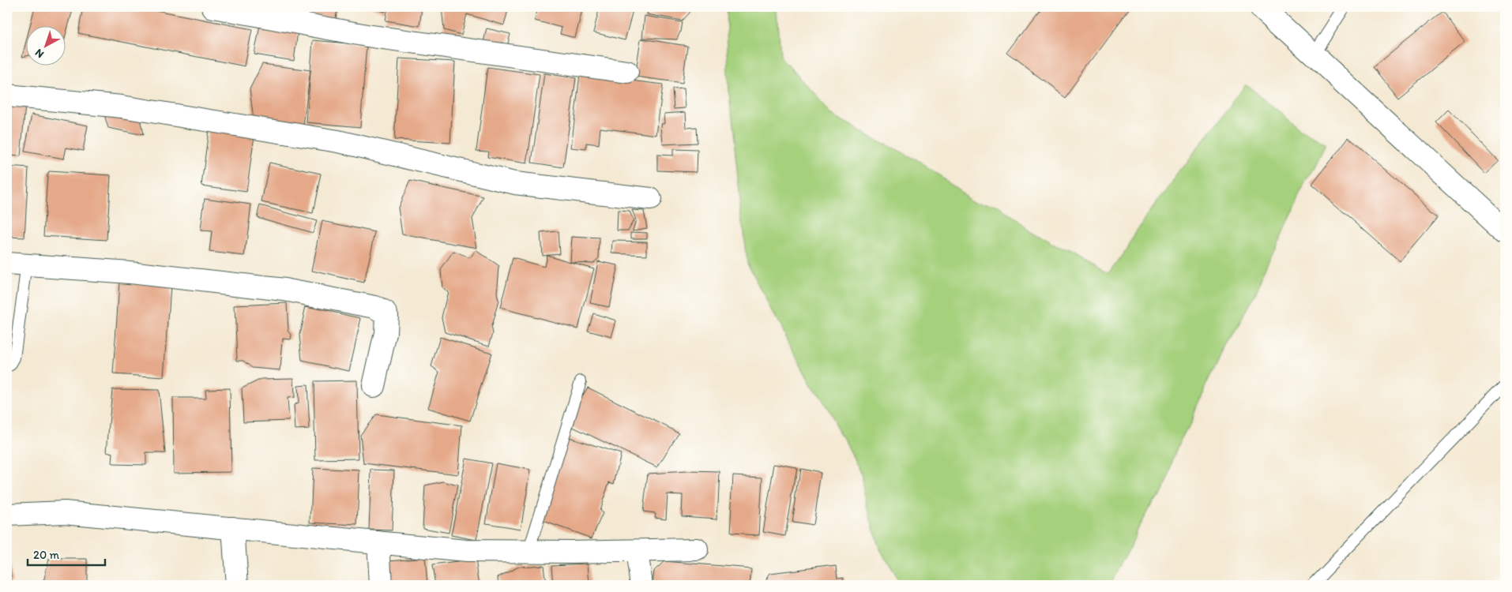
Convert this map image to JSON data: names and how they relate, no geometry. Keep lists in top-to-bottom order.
{
  "scale_bar": "20 m",
  "north": "bottom left"
}
